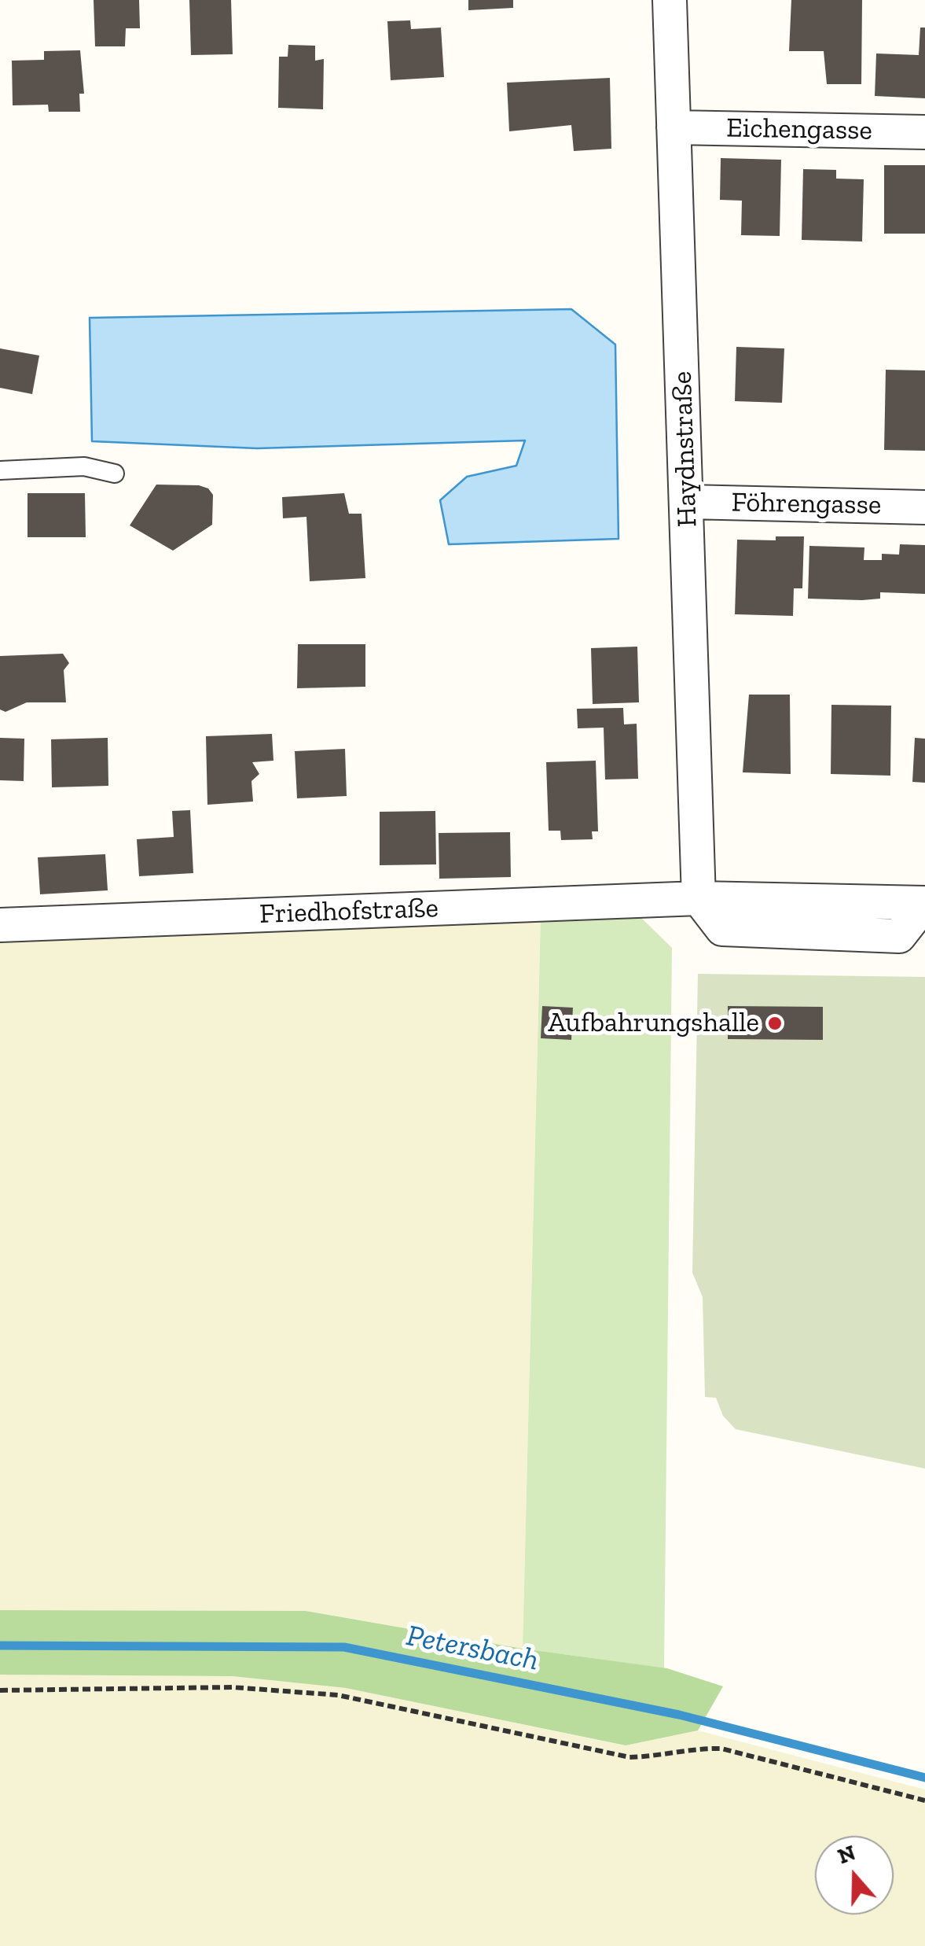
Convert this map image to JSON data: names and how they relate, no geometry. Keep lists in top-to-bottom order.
{
  "streets": {
    "street": [
      "Eichengasse",
      "Haydnstraße",
      "Föhrengasse",
      "Friedhofstraße"
    ]
  },
  "crossings": [
    ["Eichengasse", "Haydnstraße"],
    ["Haydnstraße", "Föhrengasse"],
    ["Haydnstraße", "Friedhofstraße"]
  ],
  "water": ["Petersbach"],
  "places": ["Aufbahrungshalle"],
  "north": "top"
}
